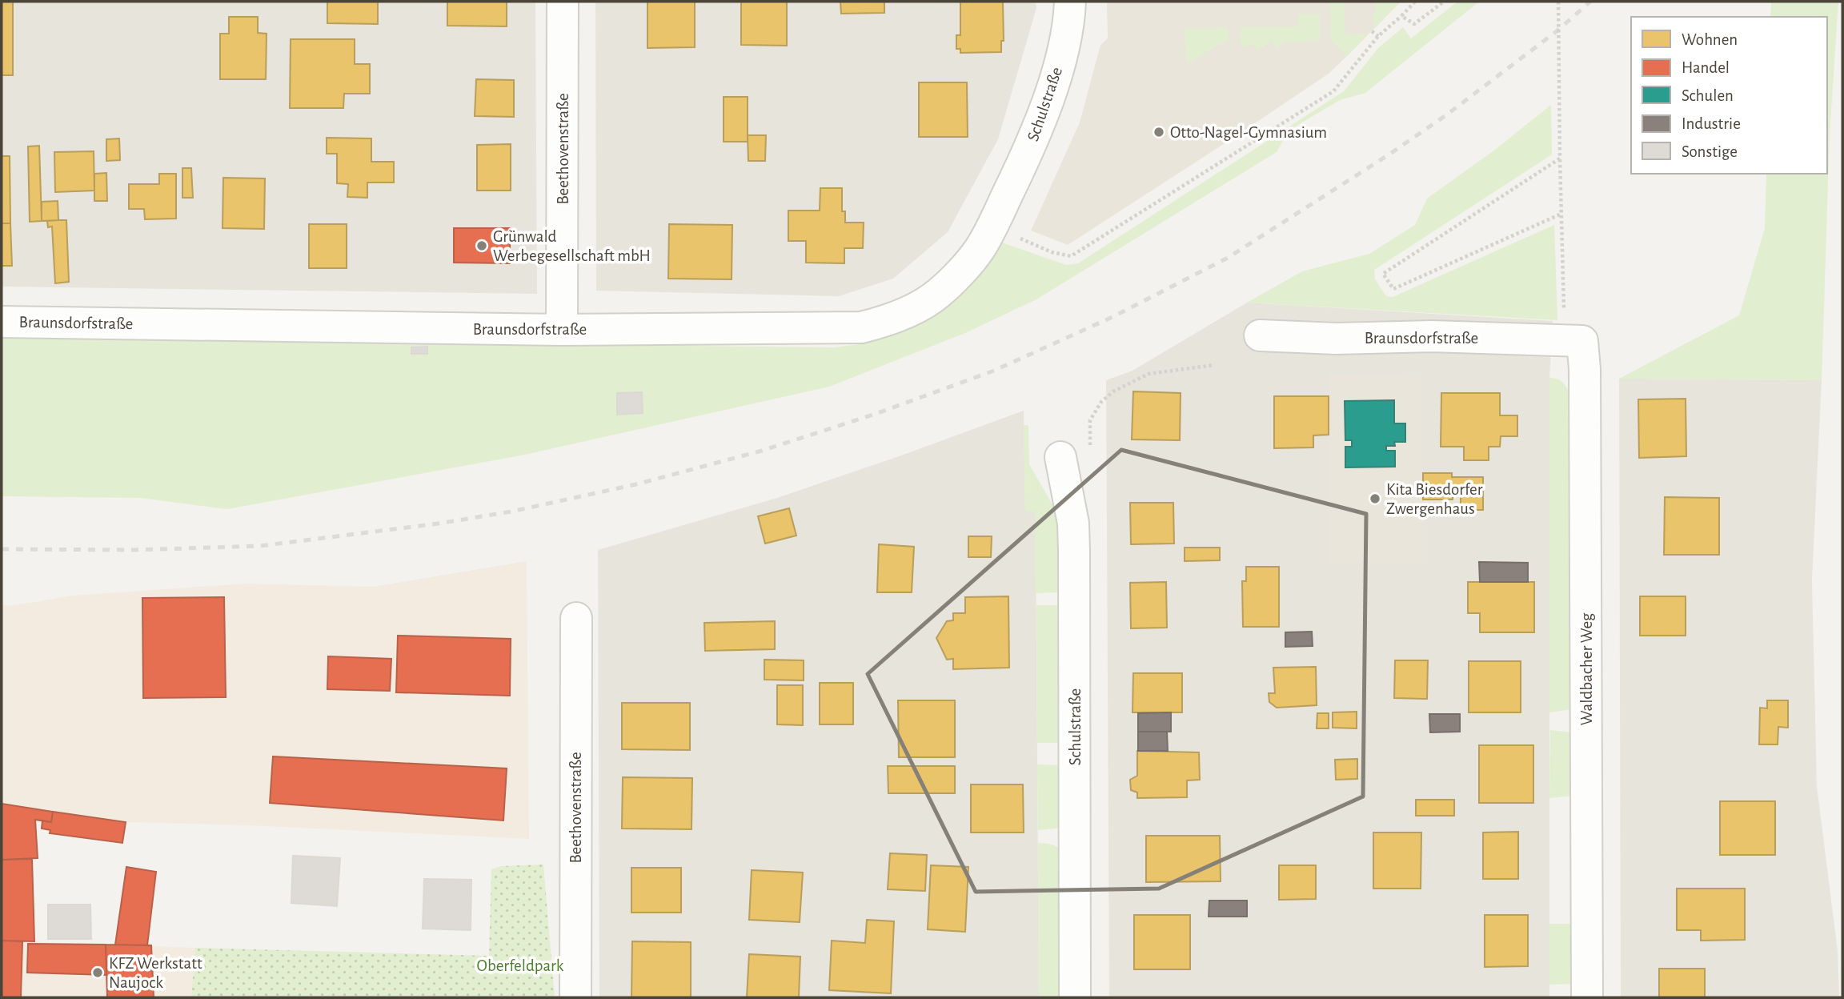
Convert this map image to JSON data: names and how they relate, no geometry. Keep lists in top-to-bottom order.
{
  "streets": {
    "street": [
      "Schulstraße",
      "Beethovenstraße",
      "Braunsdorfstraße",
      "Waldbacher Weg"
    ]
  },
  "crossings": [
    ["Schulstraße", "Braunsdorfstraße"],
    ["Beethovenstraße", "Braunsdorfstraße"],
    ["Braunsdorfstraße", "Waldbacher Weg"]
  ],
  "parks": ["Oberfeldpark"],
  "places": [
    "Otto-Nagel-Gymnasium",
    "Grünwald Werbegesellschaft mbH",
    "Kita Biesdorfer Zwergenhaus",
    "KFZ Werkstatt Naujock"
  ],
  "legend": [
    "Wohnen",
    "Handel",
    "Schulen",
    "Industrie",
    "Sonstige"
  ]
}
